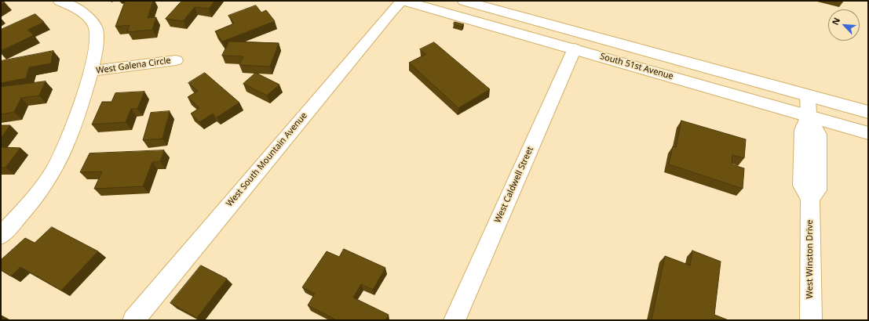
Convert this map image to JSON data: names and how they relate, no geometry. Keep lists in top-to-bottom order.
{
  "streets": {
    "street": [
      "West Galena Circle",
      "South 51st Avenue",
      "West South Mountain Avenue",
      "West Caldwell Street",
      "West Winston Drive"
    ]
  },
  "crossings": [
    ["South 51st Avenue", "West Caldwell Street"],
    ["South 51st Avenue", "West Winston Drive"]
  ],
  "north": "top left"
}
